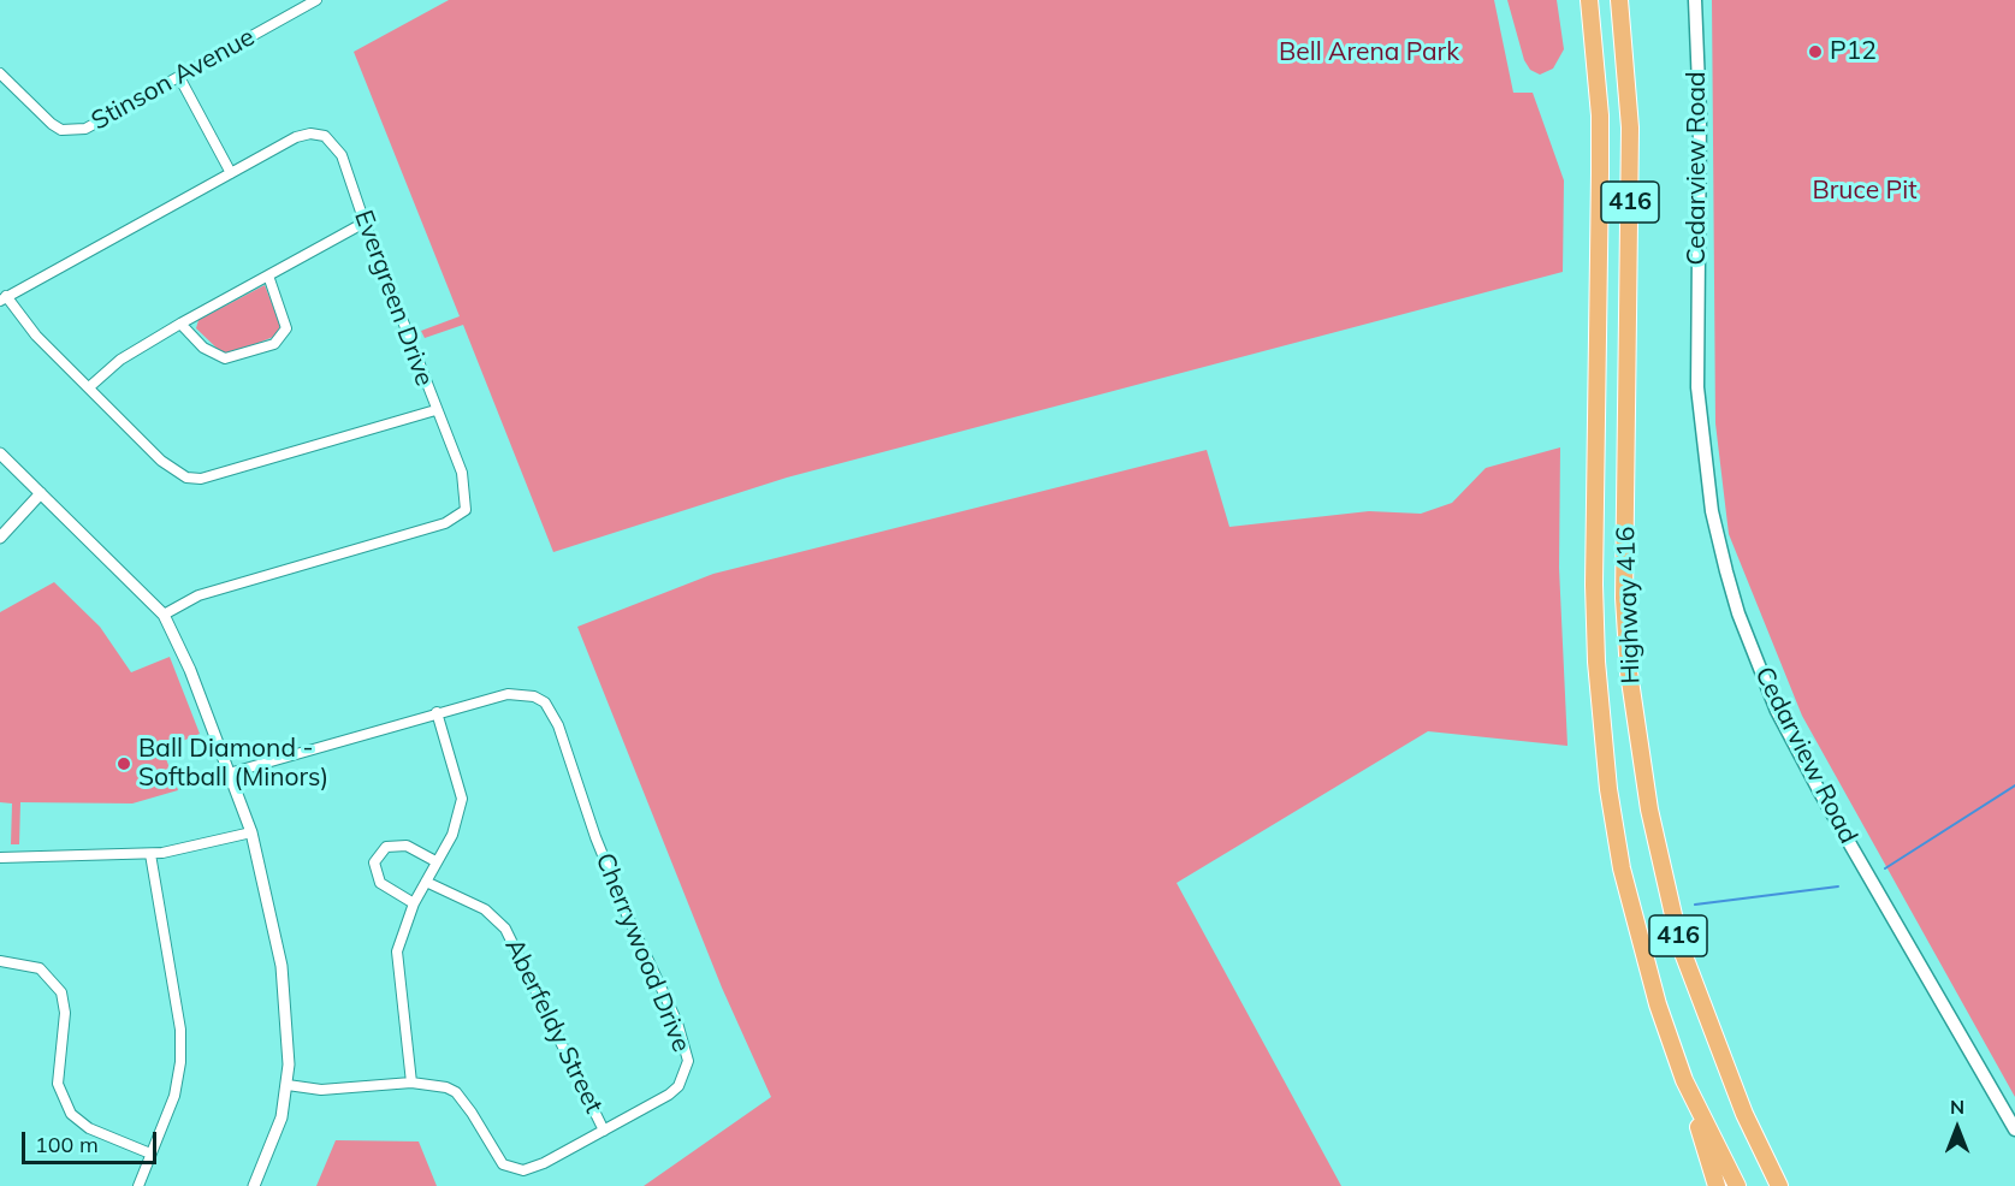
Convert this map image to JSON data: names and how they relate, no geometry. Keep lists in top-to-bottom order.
{
  "streets": {
    "highway": ["416", "Highway 416"],
    "main road": ["Cedarview Road"],
    "street": [
      "Stinson Avenue",
      "Evergreen Drive",
      "Cherrywood Drive",
      "Aberfeldy Street"
    ]
  },
  "crossings": [
    ["Cherrywood Drive", "Aberfeldy Street"]
  ],
  "parks": ["Bell Arena Park", "Bruce Pit"],
  "places": ["P12", "Ball Diamond - Softball (Minors)"],
  "scale_bar": "100 m",
  "north": "top"
}
